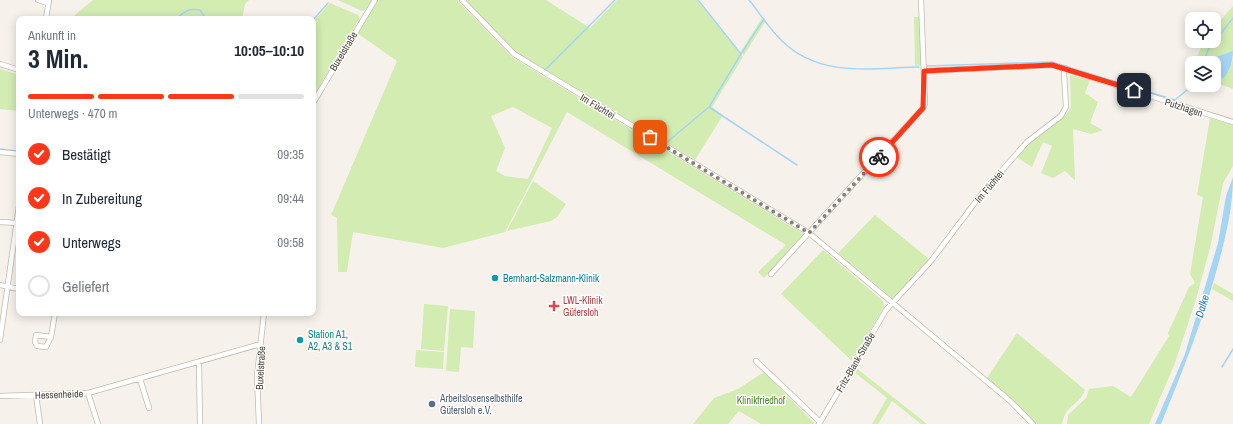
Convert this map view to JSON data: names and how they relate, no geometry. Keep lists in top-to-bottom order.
{
  "streets": {
    "street": [
      "Buxelstraße",
      "Im Füchtei",
      "Putzhagen",
      "Fritz-Blank-Straße",
      "Hessenheide"
    ]
  },
  "crossings": [
    ["Buxelstraße", "Hessenheide"],
    ["Im Füchtei", "Putzhagen"],
    ["Im Füchtei", "Fritz-Blank-Straße"]
  ],
  "water": ["Dalke"],
  "parks": ["Klinikfriedhof"],
  "places": {
    "other": ["Bernhard-Salzmann-Klinik", "Station A1, A2, A3 & S1", "Arbeitslosenselbsthilfe Gütersloh e.V."],
    "health": ["LWL-Klinik Gütersloh"]
  },
  "page": {
    "heading": ["3 Min.", "Ankunft in", "10:05–10:10"],
    "bar": "Unterwegs · 470 m",
    "list": [
      ["Bestätigt", "09:35"],
      ["In Zubereitung", "09:44"],
      ["Unterwegs", "09:58"],
      "Geliefert"
    ]
  }
}
